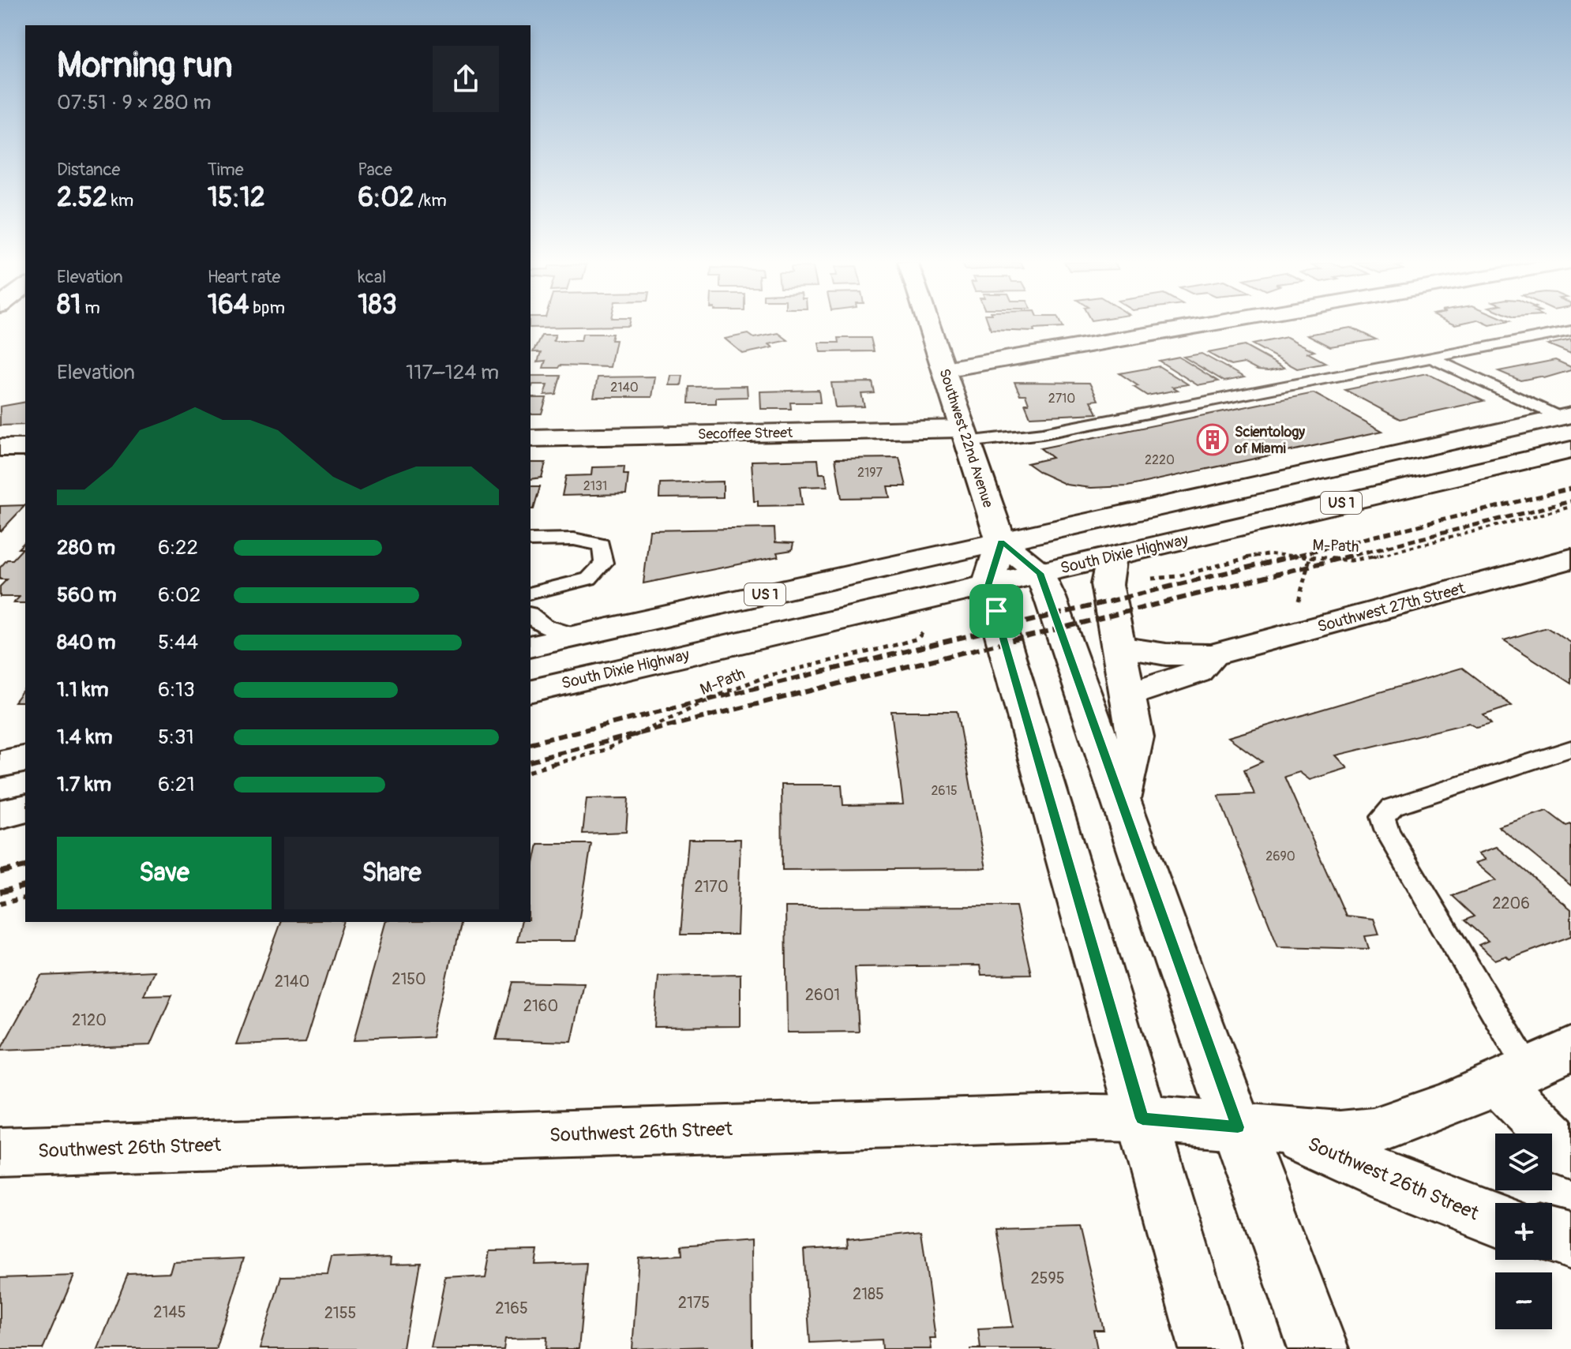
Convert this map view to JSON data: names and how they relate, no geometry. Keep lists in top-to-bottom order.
{
  "streets": {
    "main road": [
      "Secoffee Street",
      "Southwest 22nd Avenue",
      "US 1",
      "South Dixie Highway",
      "Southwest 27th Street",
      "Southwest 26th Street"
    ],
    "path": ["M-Path"]
  },
  "crossings": [
    ["Secoffee Street", "Southwest 22nd Avenue"],
    ["Southwest 22nd Avenue", "US 1"]
  ],
  "places": {
    "building": ["Scientology of Miami"]
  },
  "house_numbers": [
    "2140",
    "2710",
    "2220",
    "2197",
    "2131",
    "2615",
    "2690",
    "2170",
    "2206",
    "2150",
    "2140",
    "2601",
    "2160",
    "2120",
    "2595",
    "2185",
    "2175",
    "2165",
    "2145",
    "2155"
  ],
  "page": {
    "heading": ["Morning run", "07:51 · 9 × 280 m"],
    "stats": [
      ["Distance", "2.52 km"],
      ["Time", "15:12"],
      ["Pace", "6:02 /km"],
      ["Elevation", "81 m"],
      ["Heart rate", "164 bpm"],
      ["kcal", "183"]
    ],
    "chart": ["Elevation", "117–124 m"],
    "list": [
      {
        "name": "280 m",
        "note": "6:22"
      },
      {
        "name": "560 m",
        "note": "6:02"
      },
      {
        "name": "840 m",
        "note": "5:44"
      },
      {
        "name": "1.1 km",
        "note": "6:13"
      },
      {
        "name": "1.4 km",
        "note": "5:31"
      },
      {
        "name": "1.7 km",
        "note": "6:21"
      }
    ],
    "buttons": ["Save", "Share"],
    "map_buttons": ["+", "−"]
  }
}
